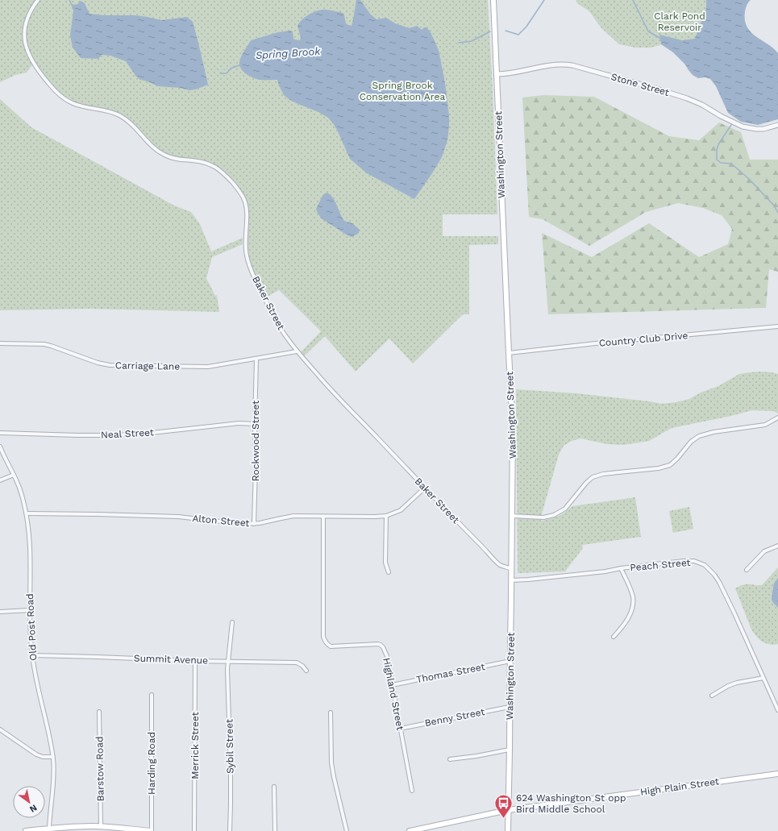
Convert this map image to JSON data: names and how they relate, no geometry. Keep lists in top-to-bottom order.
{
  "streets": {
    "main road": ["Washington Street", "High Plain Street"],
    "street": [
      "Stone Street",
      "Baker Street",
      "Country Club Drive",
      "Carriage Lane",
      "Neal Street",
      "Rockwood Street",
      "Alton Street",
      "Peach Street",
      "Old Post Road",
      "Summit Avenue",
      "Thomas Street",
      "Highland Street",
      "Benny Street",
      "Merrick Street",
      "Sybil Street",
      "Harding Road",
      "Barstow Road"
    ]
  },
  "crossings": [
    ["Stone Street", "Washington Street"],
    ["Washington Street", "Baker Street"],
    ["Washington Street", "Country Club Drive"],
    ["Washington Street", "Peach Street"],
    ["Washington Street", "Thomas Street"],
    ["Washington Street", "Benny Street"],
    ["Washington Street", "High Plain Street"],
    ["Baker Street", "Carriage Lane"],
    ["Baker Street", "Alton Street"],
    ["Carriage Lane", "Rockwood Street"],
    ["Neal Street", "Rockwood Street"],
    ["Rockwood Street", "Alton Street"],
    ["Alton Street", "Old Post Road"],
    ["Alton Street", "Highland Street"],
    ["Old Post Road", "Summit Avenue"],
    ["Summit Avenue", "Merrick Street"],
    ["Summit Avenue", "Sybil Street"],
    ["Thomas Street", "Highland Street"],
    ["Highland Street", "Benny Street"]
  ],
  "water": ["Spring Brook"],
  "parks": ["Clark Pond Reservoir", "Spring Brook Conservation Area"],
  "places": {
    "bus stop": ["624 Washington St opp Bird Middle School"]
  },
  "north": "bottom right"
}
